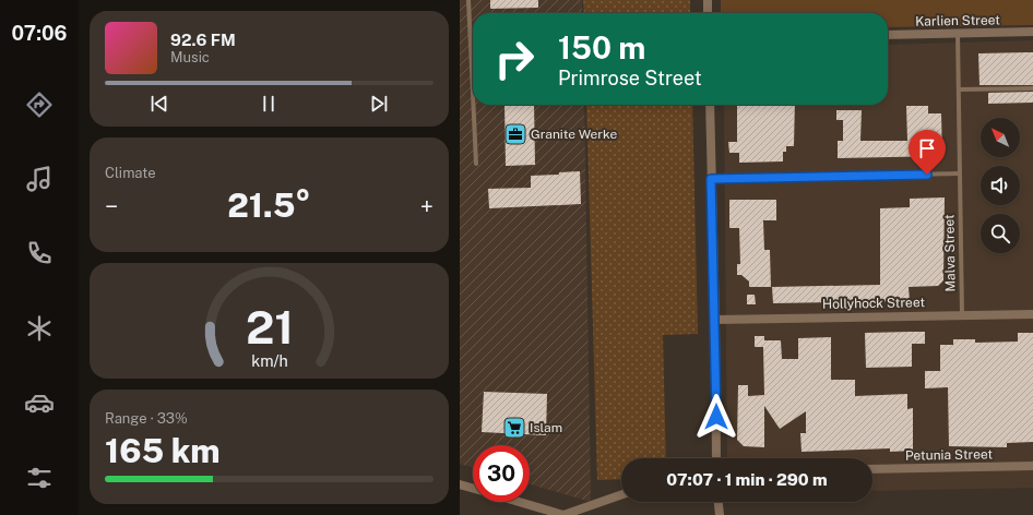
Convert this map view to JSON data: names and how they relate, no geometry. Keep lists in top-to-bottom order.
{
  "streets": {
    "street": ["Karlien Street", "Hollyhock Street", "Petunia Street"],
    "lane": ["Malva Street"]
  },
  "crossings": [
    ["Karlien Street", "Malva Street"],
    ["Malva Street", "Hollyhock Street"]
  ],
  "places": {
    "office": ["Granite Werke"],
    "supermarket": ["Islam"]
  },
  "north": "top left",
  "page": {
    "tabs": "07:06",
    "turn": ["150 m", "Primrose Street"],
    "song": ["92.6 FM", "Music"],
    "tile": [
      "Climate",
      ["Range · 33%", "165 km"]
    ],
    "heat": ["−", "21.5°", "+"],
    "limit": "30",
    "trip": "07:07 · 1 min · 290 m",
    "gauge": ["21", "km/h"]
  }
}
